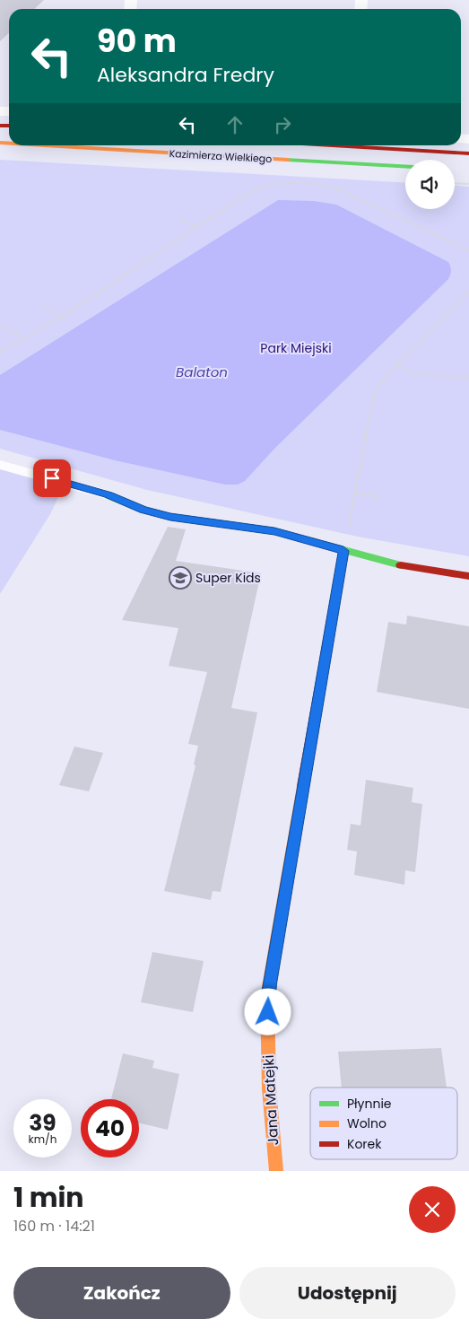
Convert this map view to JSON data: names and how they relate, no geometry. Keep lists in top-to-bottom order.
{
  "streets": {
    "main road": ["Kazimierza Wielkiego", "Jana Matejki"]
  },
  "water": ["Balaton"],
  "parks": ["Park Miejski"],
  "places": {
    "school or university": ["Super Kids"]
  },
  "legend": ["Płynnie", "Wolno", "Korek"],
  "page": {
    "turn": ["90 m", "Aleksandra Fredry"],
    "speed": "39 km/h",
    "limit": "40",
    "heading": ["1 min", "160 m · 14:21"],
    "buttons": ["Zakończ", "Udostępnij"]
  }
}
